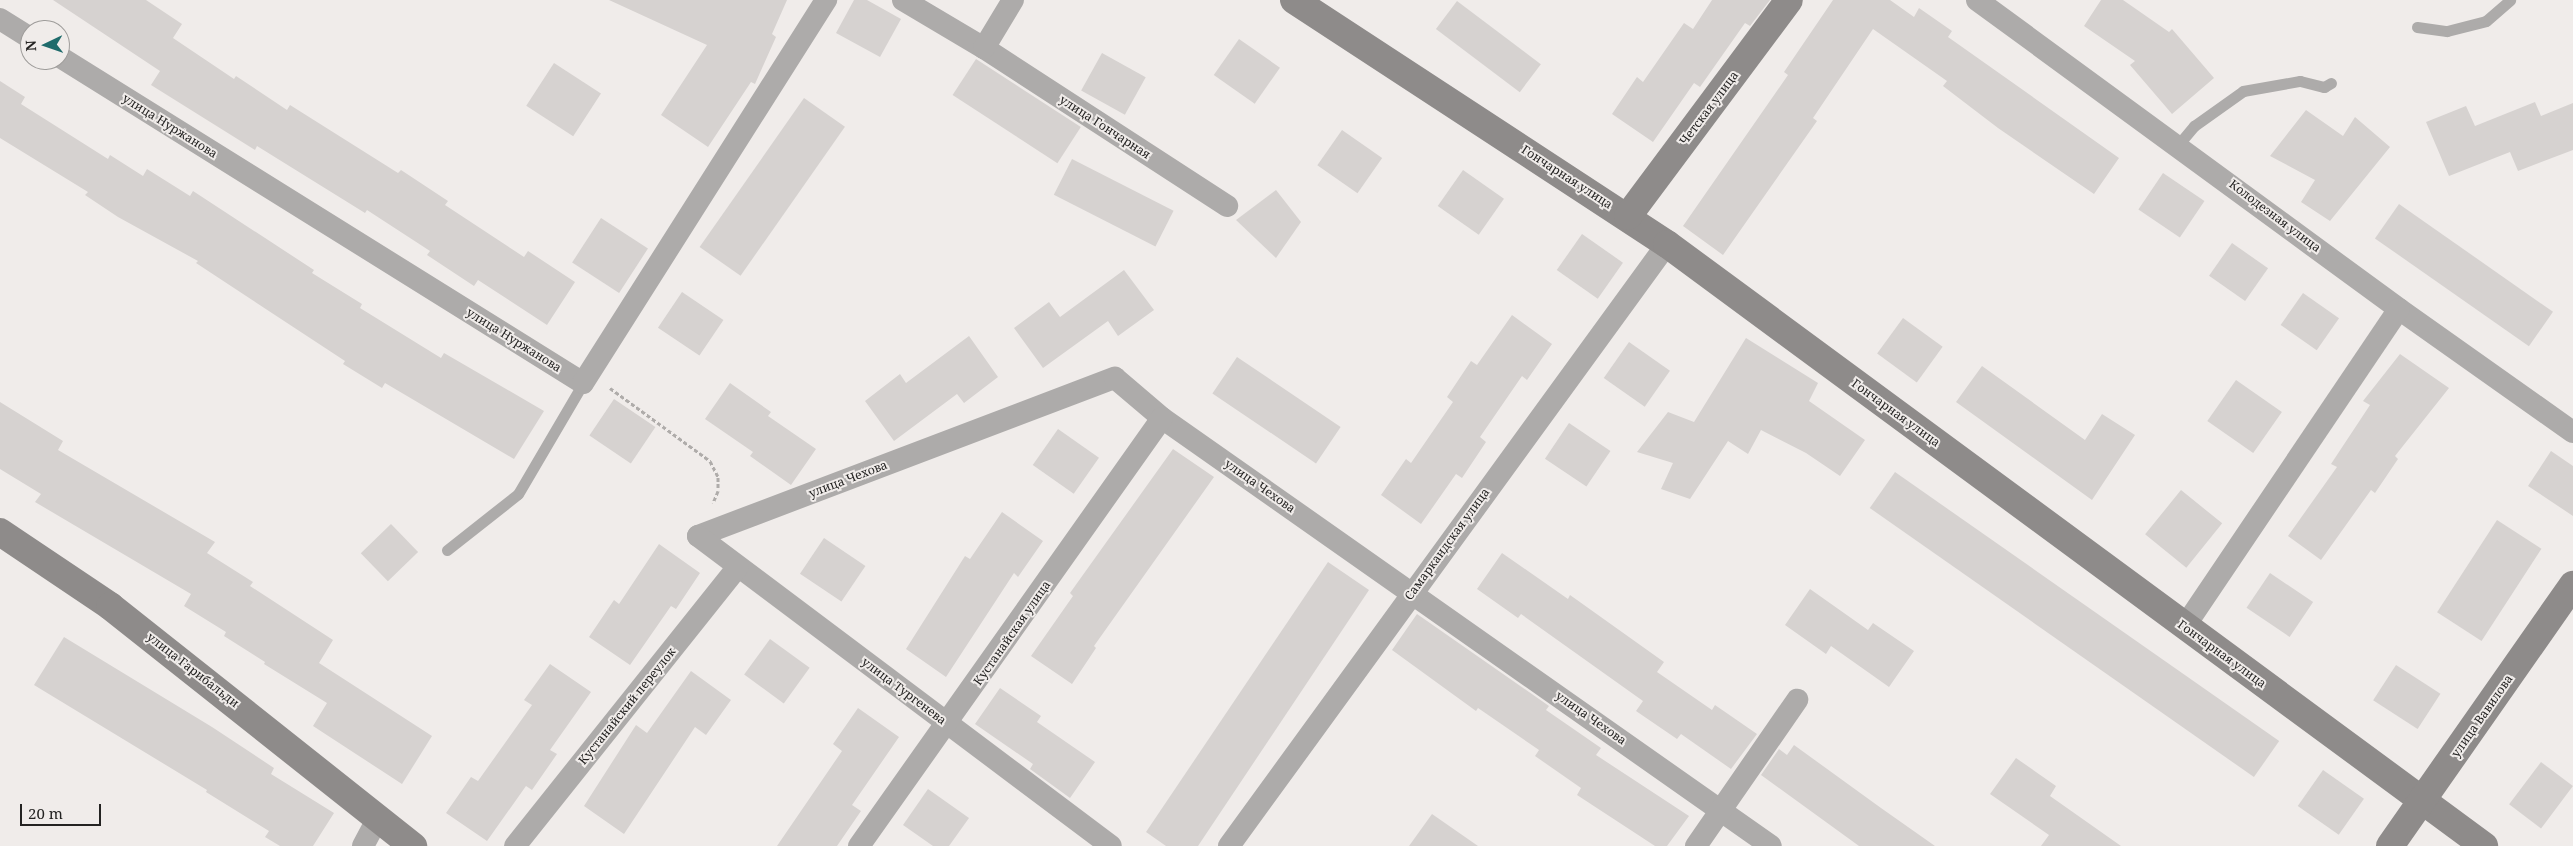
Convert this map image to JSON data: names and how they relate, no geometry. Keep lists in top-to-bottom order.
{
  "streets": {
    "street": [
      "Четская улица",
      "улица Нуржанова",
      "улица Гончарная",
      "Гончарная улица",
      "Колодезная улица",
      "улица Чехова",
      "Самаркандская улица",
      "Кустанайская улица",
      "улица Гарибальди",
      "улица Тургенева",
      "Кустанайский переулок",
      "улица Вавилова"
    ]
  },
  "crossings": [
    ["Четская улица", "Гончарная улица"],
    ["Гончарная улица", "Самаркандская улица"],
    ["Гончарная улица", "улица Вавилова"],
    ["улица Чехова", "Самаркандская улица"],
    ["улица Чехова", "Кустанайская улица"],
    ["улица Чехова", "улица Тургенева"],
    ["Кустанайская улица", "улица Тургенева"],
    ["улица Тургенева", "Кустанайский переулок"]
  ],
  "scale_bar": "20 m",
  "north": "left"
}
